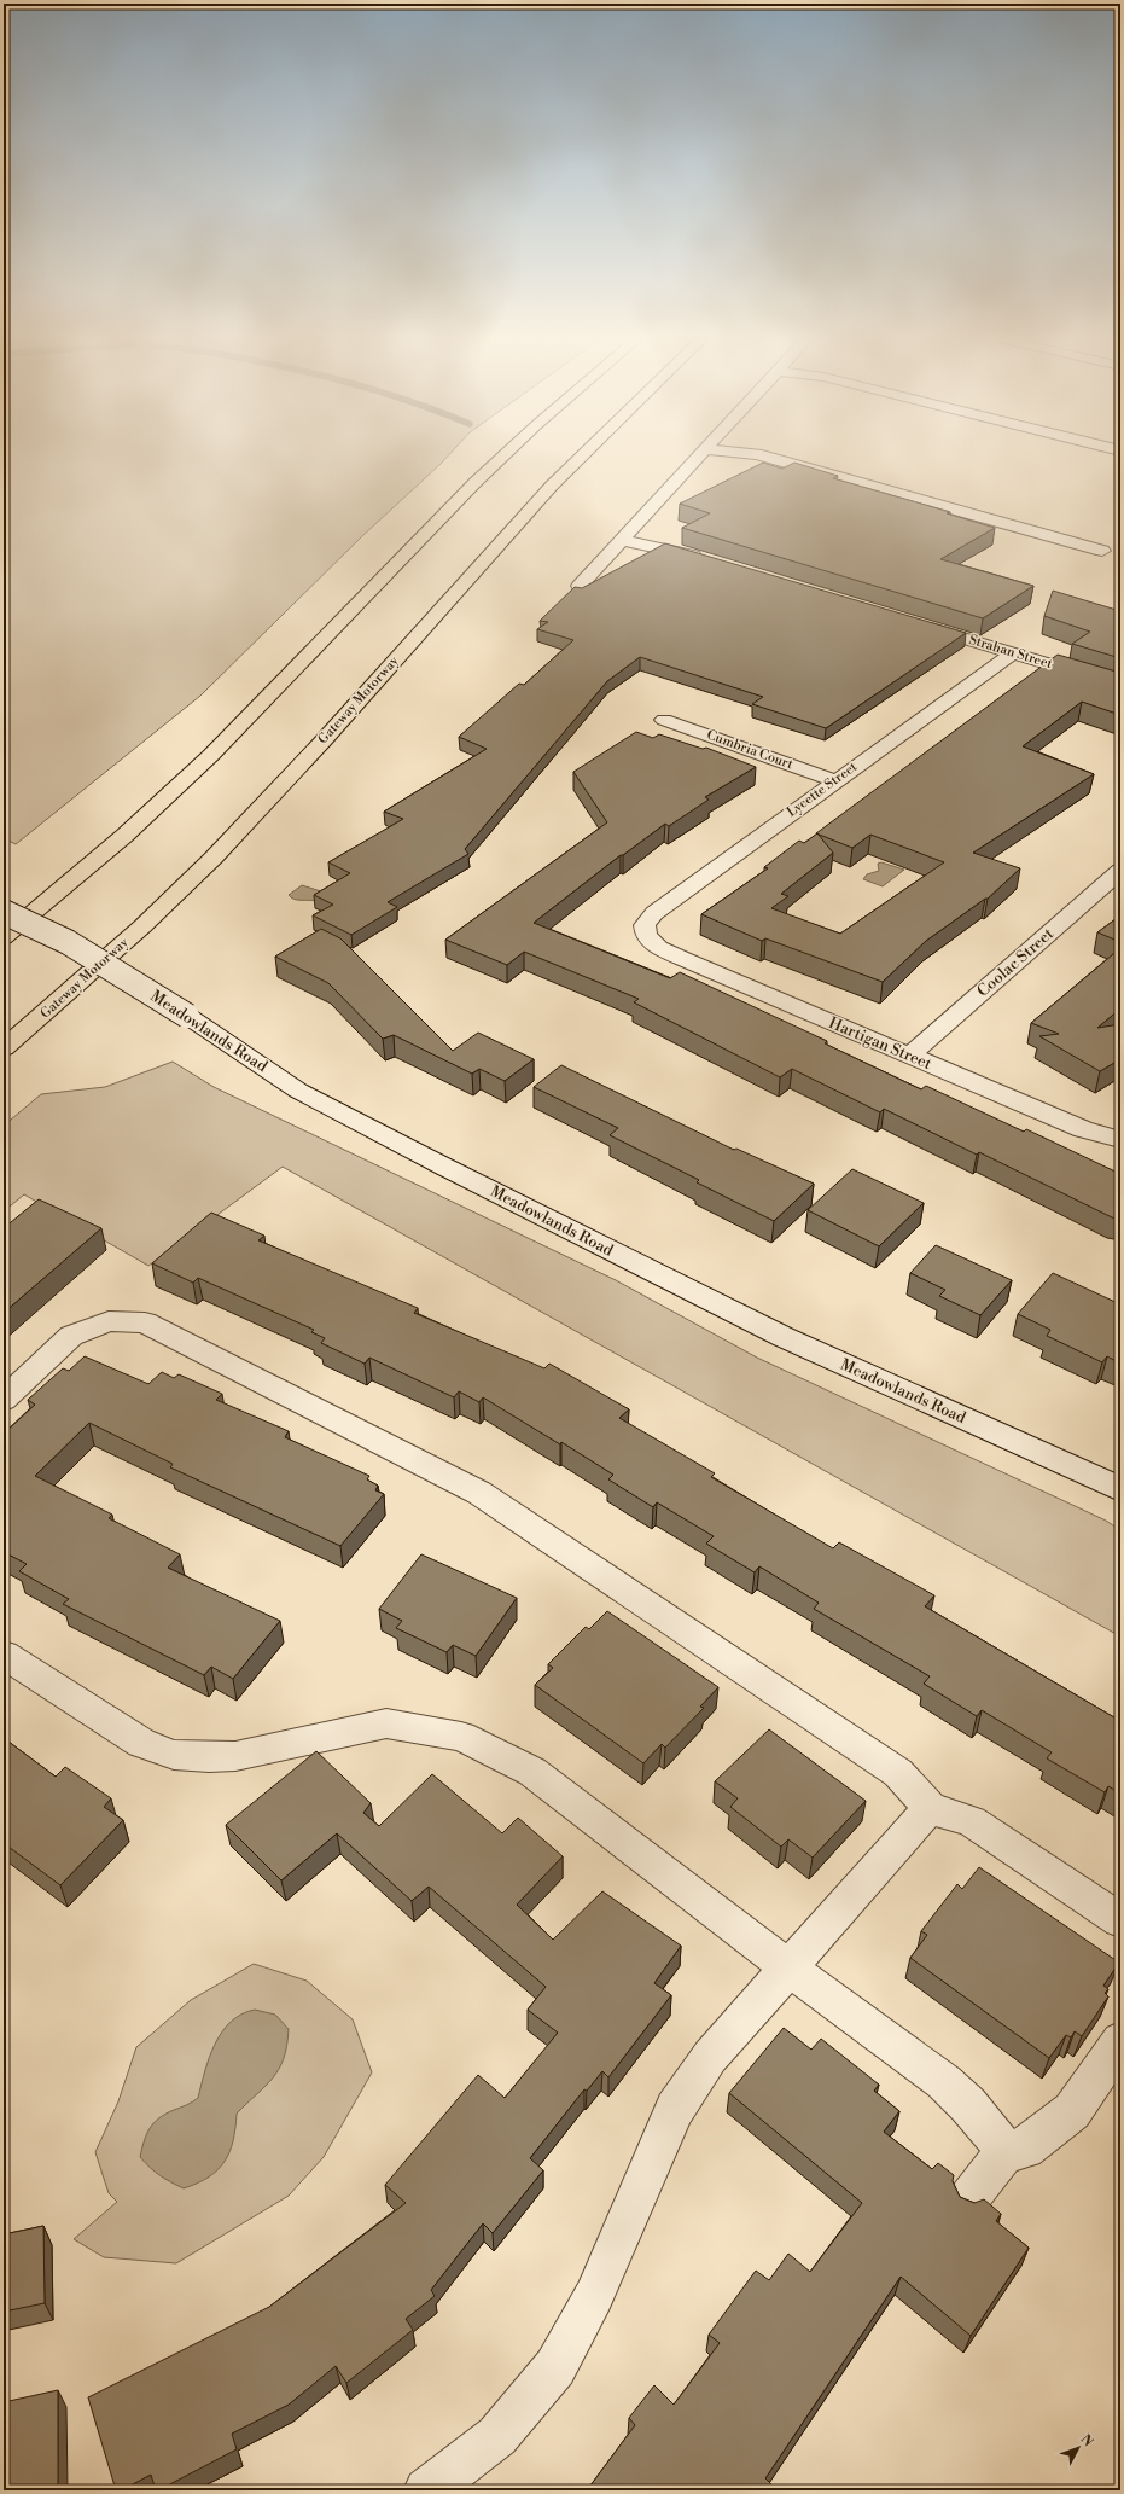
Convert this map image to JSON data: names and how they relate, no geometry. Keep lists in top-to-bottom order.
{
  "streets": {
    "highway": ["Gateway Motorway"],
    "street": [
      "Strahan Street",
      "Cumbria Court",
      "Lycette Street",
      "Coolac Street",
      "Meadowlands Road",
      "Hartigan Street"
    ]
  },
  "crossings": [
    ["Strahan Street", "Lycette Street"],
    ["Cumbria Court", "Lycette Street"],
    ["Lycette Street", "Hartigan Street"],
    ["Coolac Street", "Hartigan Street"]
  ],
  "north": "top right"
}
